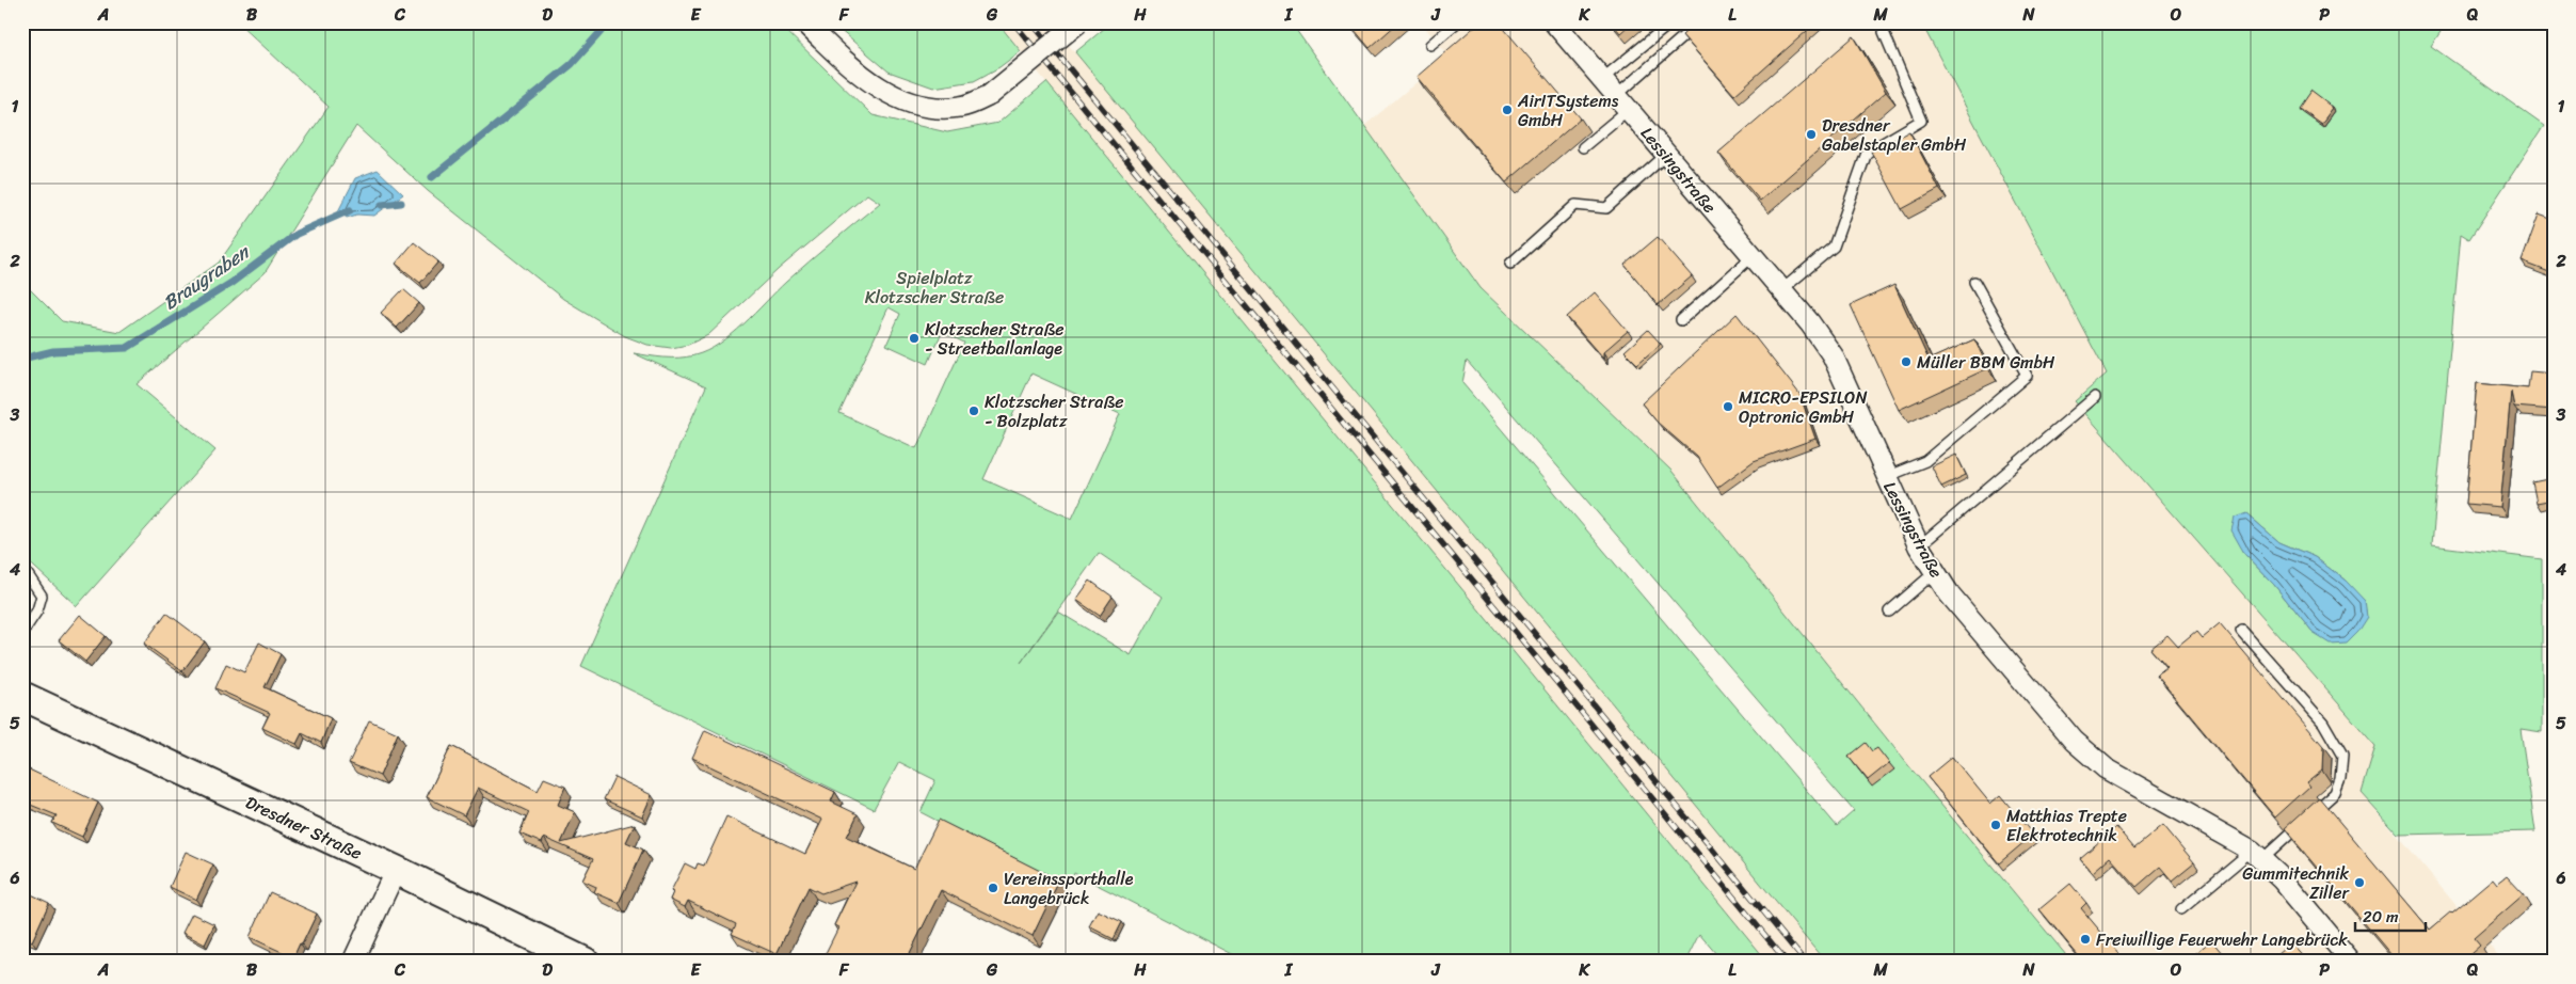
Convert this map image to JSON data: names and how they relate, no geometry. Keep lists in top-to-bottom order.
{
  "streets": {
    "main road": ["Dresdner Straße"],
    "street": ["Lessingstraße"]
  },
  "water": ["Braugraben"],
  "parks": ["Spielplatz Klotzscher Straße"],
  "places": [
    "AirITSystems GmbH",
    "Dresdner Gabelstapler GmbH",
    "Klotzscher Straße - Streetballanlage",
    "Müller BBM GmbH",
    "MICRO-EPSILON Optronic GmbH",
    "Klotzscher Straße - Bolzplatz",
    "Matthias Trepte Elektrotechnik",
    "Gummitechnik Ziller",
    "Vereinssporthalle Langebrück",
    "Freiwillige Feuerwehr Langebrück"
  ],
  "scale_bar": "20 m",
  "grid": {
    "columns": [
      "A",
      "B",
      "C",
      "D",
      "E",
      "F",
      "G",
      "H",
      "I",
      "J",
      "K",
      "L",
      "M",
      "N",
      "O",
      "P",
      "Q"
    ],
    "rows": [
      "1",
      "2",
      "3",
      "4",
      "5",
      "6"
    ]
  }
}
